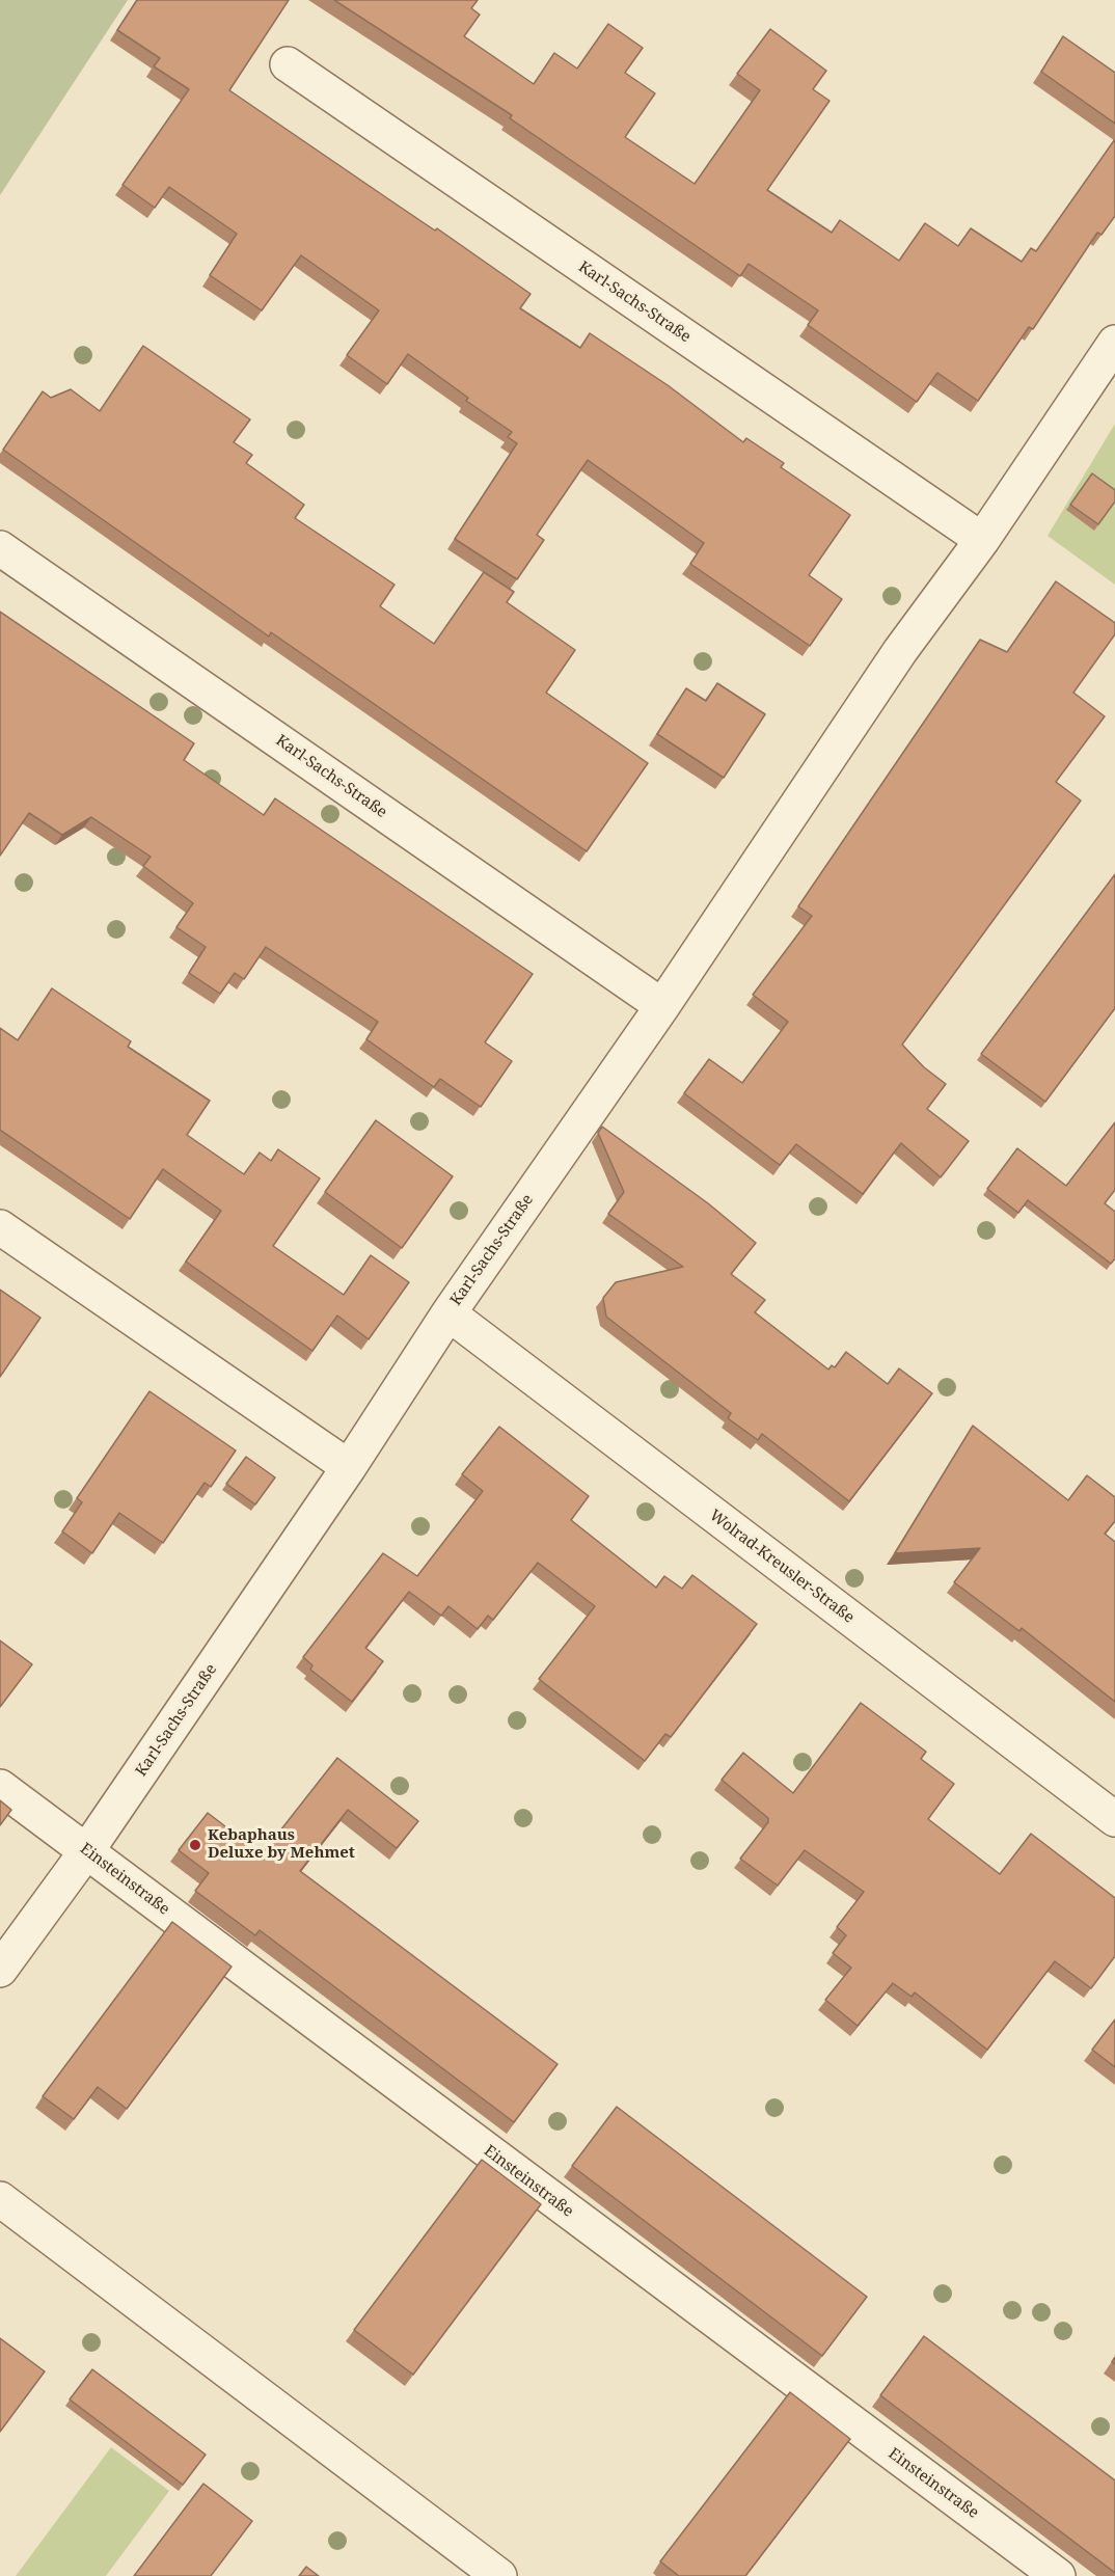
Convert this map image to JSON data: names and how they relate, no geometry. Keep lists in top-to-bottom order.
{
  "streets": {
    "street": ["Karl-Sachs-Straße", "Wolrad-Kreusler-Straße", "Einsteinstraße"]
  },
  "crossings": [
    ["Karl-Sachs-Straße", "Wolrad-Kreusler-Straße"],
    ["Karl-Sachs-Straße", "Einsteinstraße"]
  ],
  "places": ["Kebaphaus Deluxe by Mehmet"]
}
